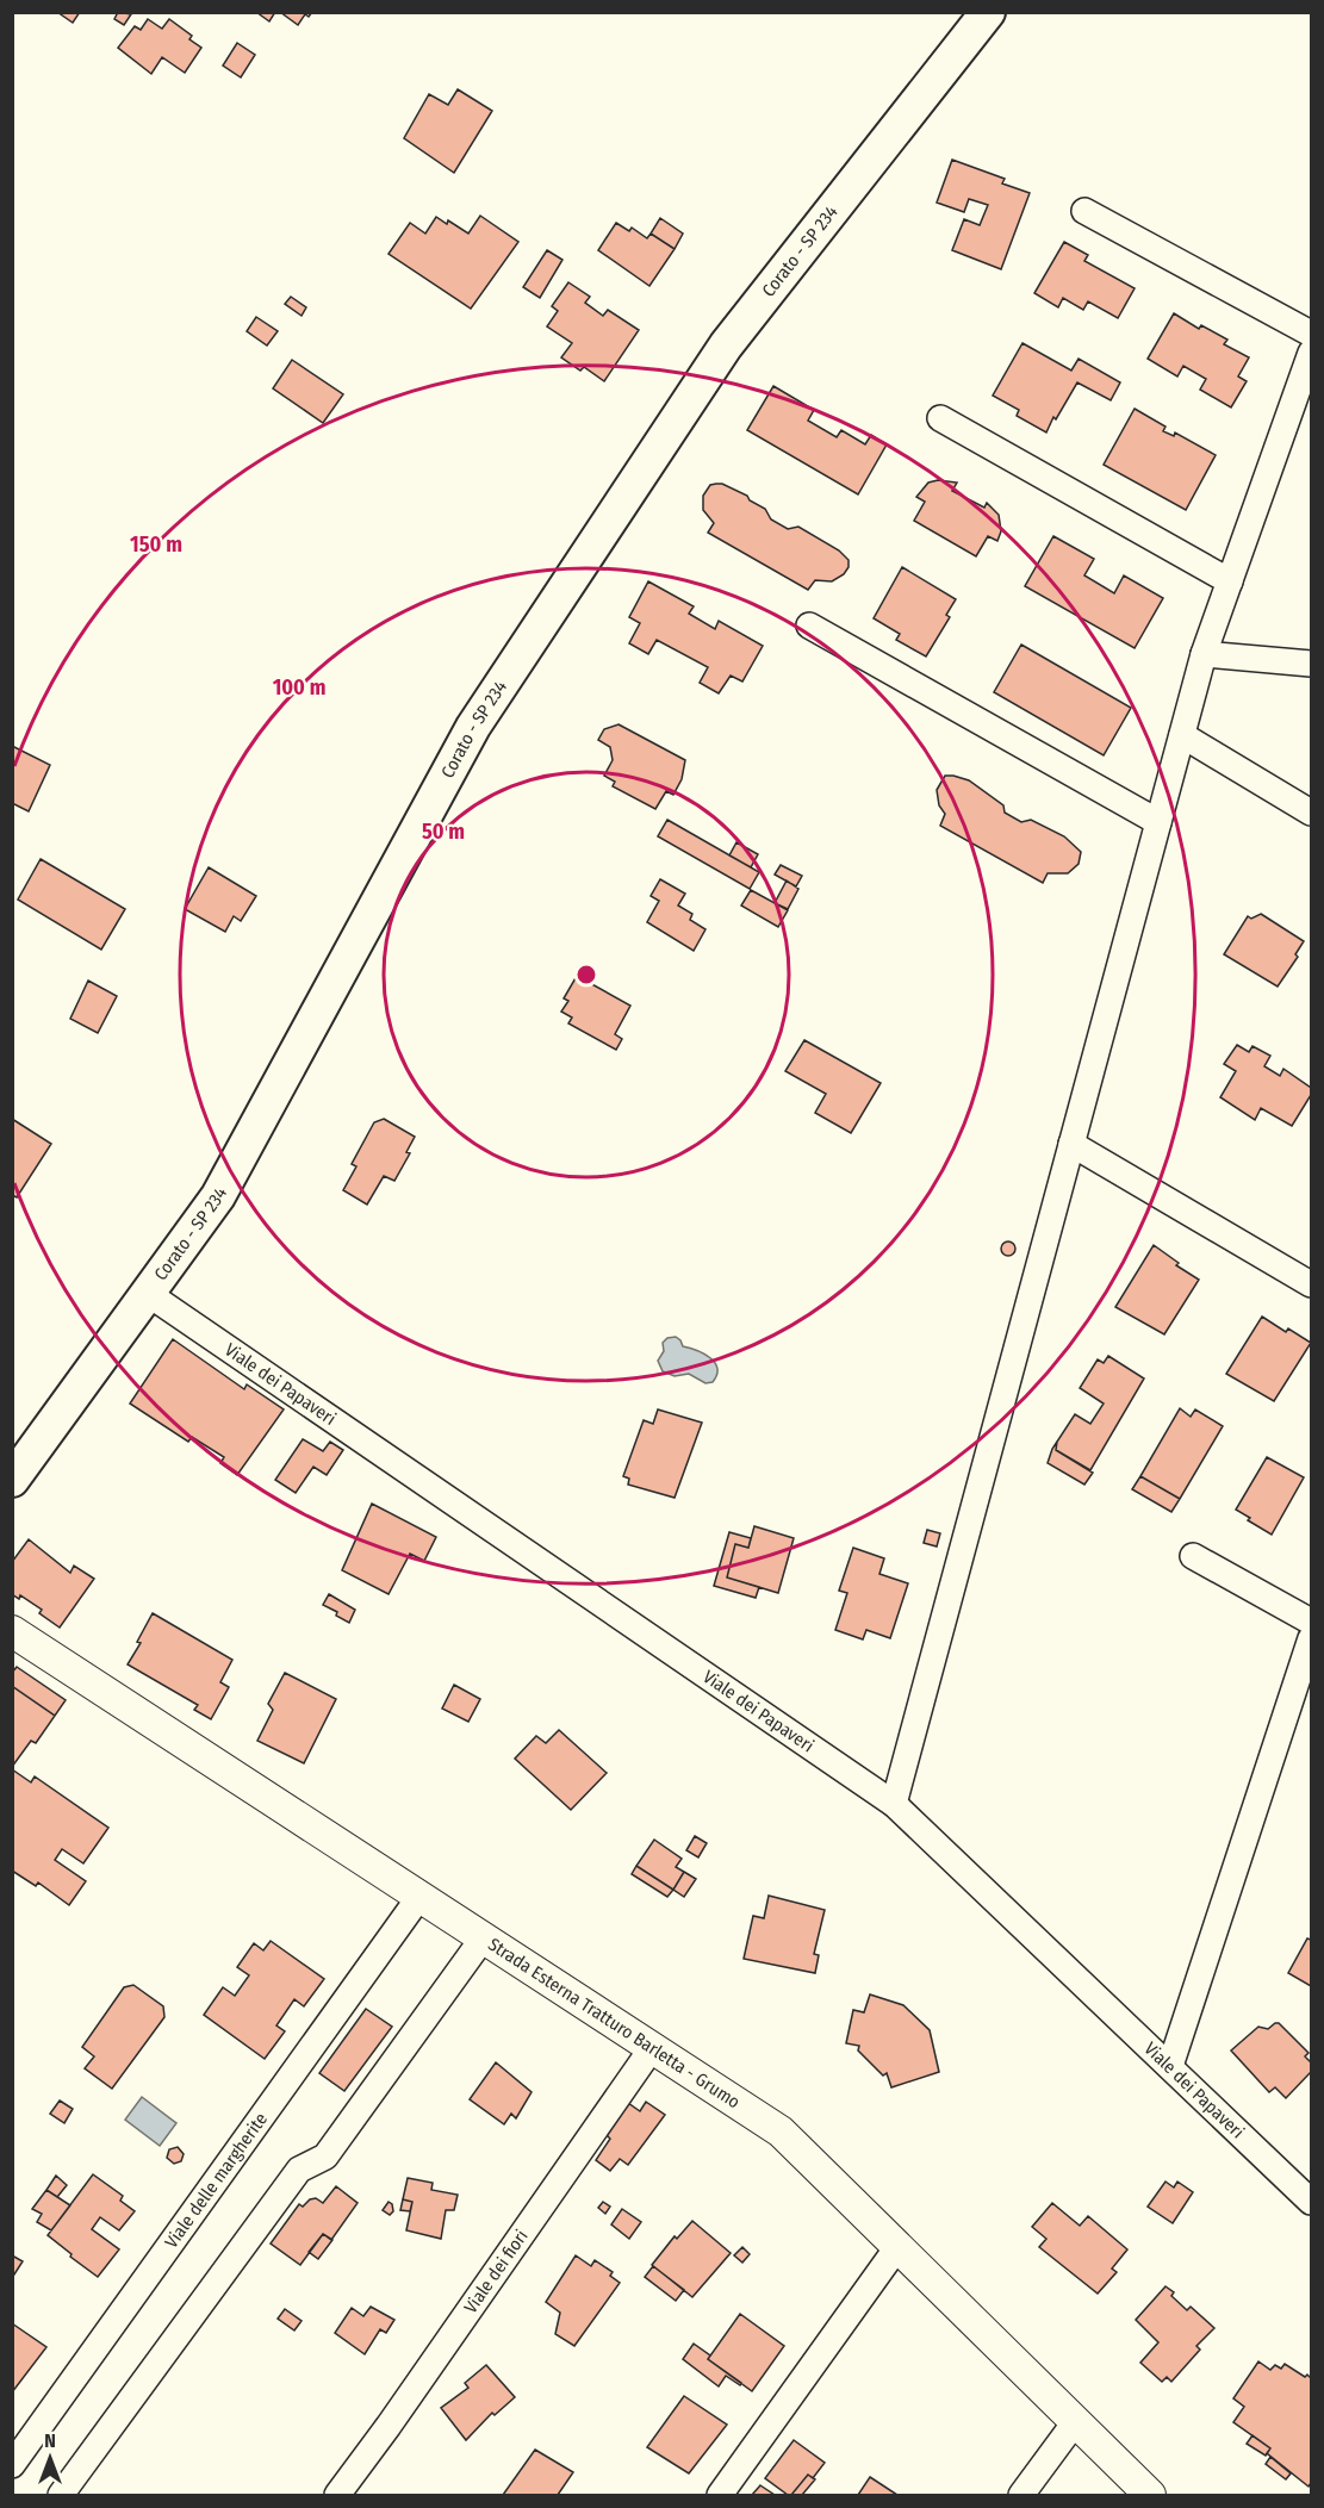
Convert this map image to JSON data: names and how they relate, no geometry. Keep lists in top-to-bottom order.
{
  "streets": {
    "main road": ["Corato - SP 234"],
    "street": [
      "Viale dei Papaveri",
      "Strada Esterna Tratturo Barletta - Grumo",
      "Viale delle margherite",
      "Viale dei fiori"
    ]
  },
  "crossings": [
    ["Corato - SP 234", "Viale dei Papaveri"],
    ["Strada Esterna Tratturo Barletta - Grumo", "Viale delle margherite"],
    ["Strada Esterna Tratturo Barletta - Grumo", "Viale dei fiori"]
  ],
  "north": "top",
  "rings": ["150 m", "100 m", "50 m"]
}
